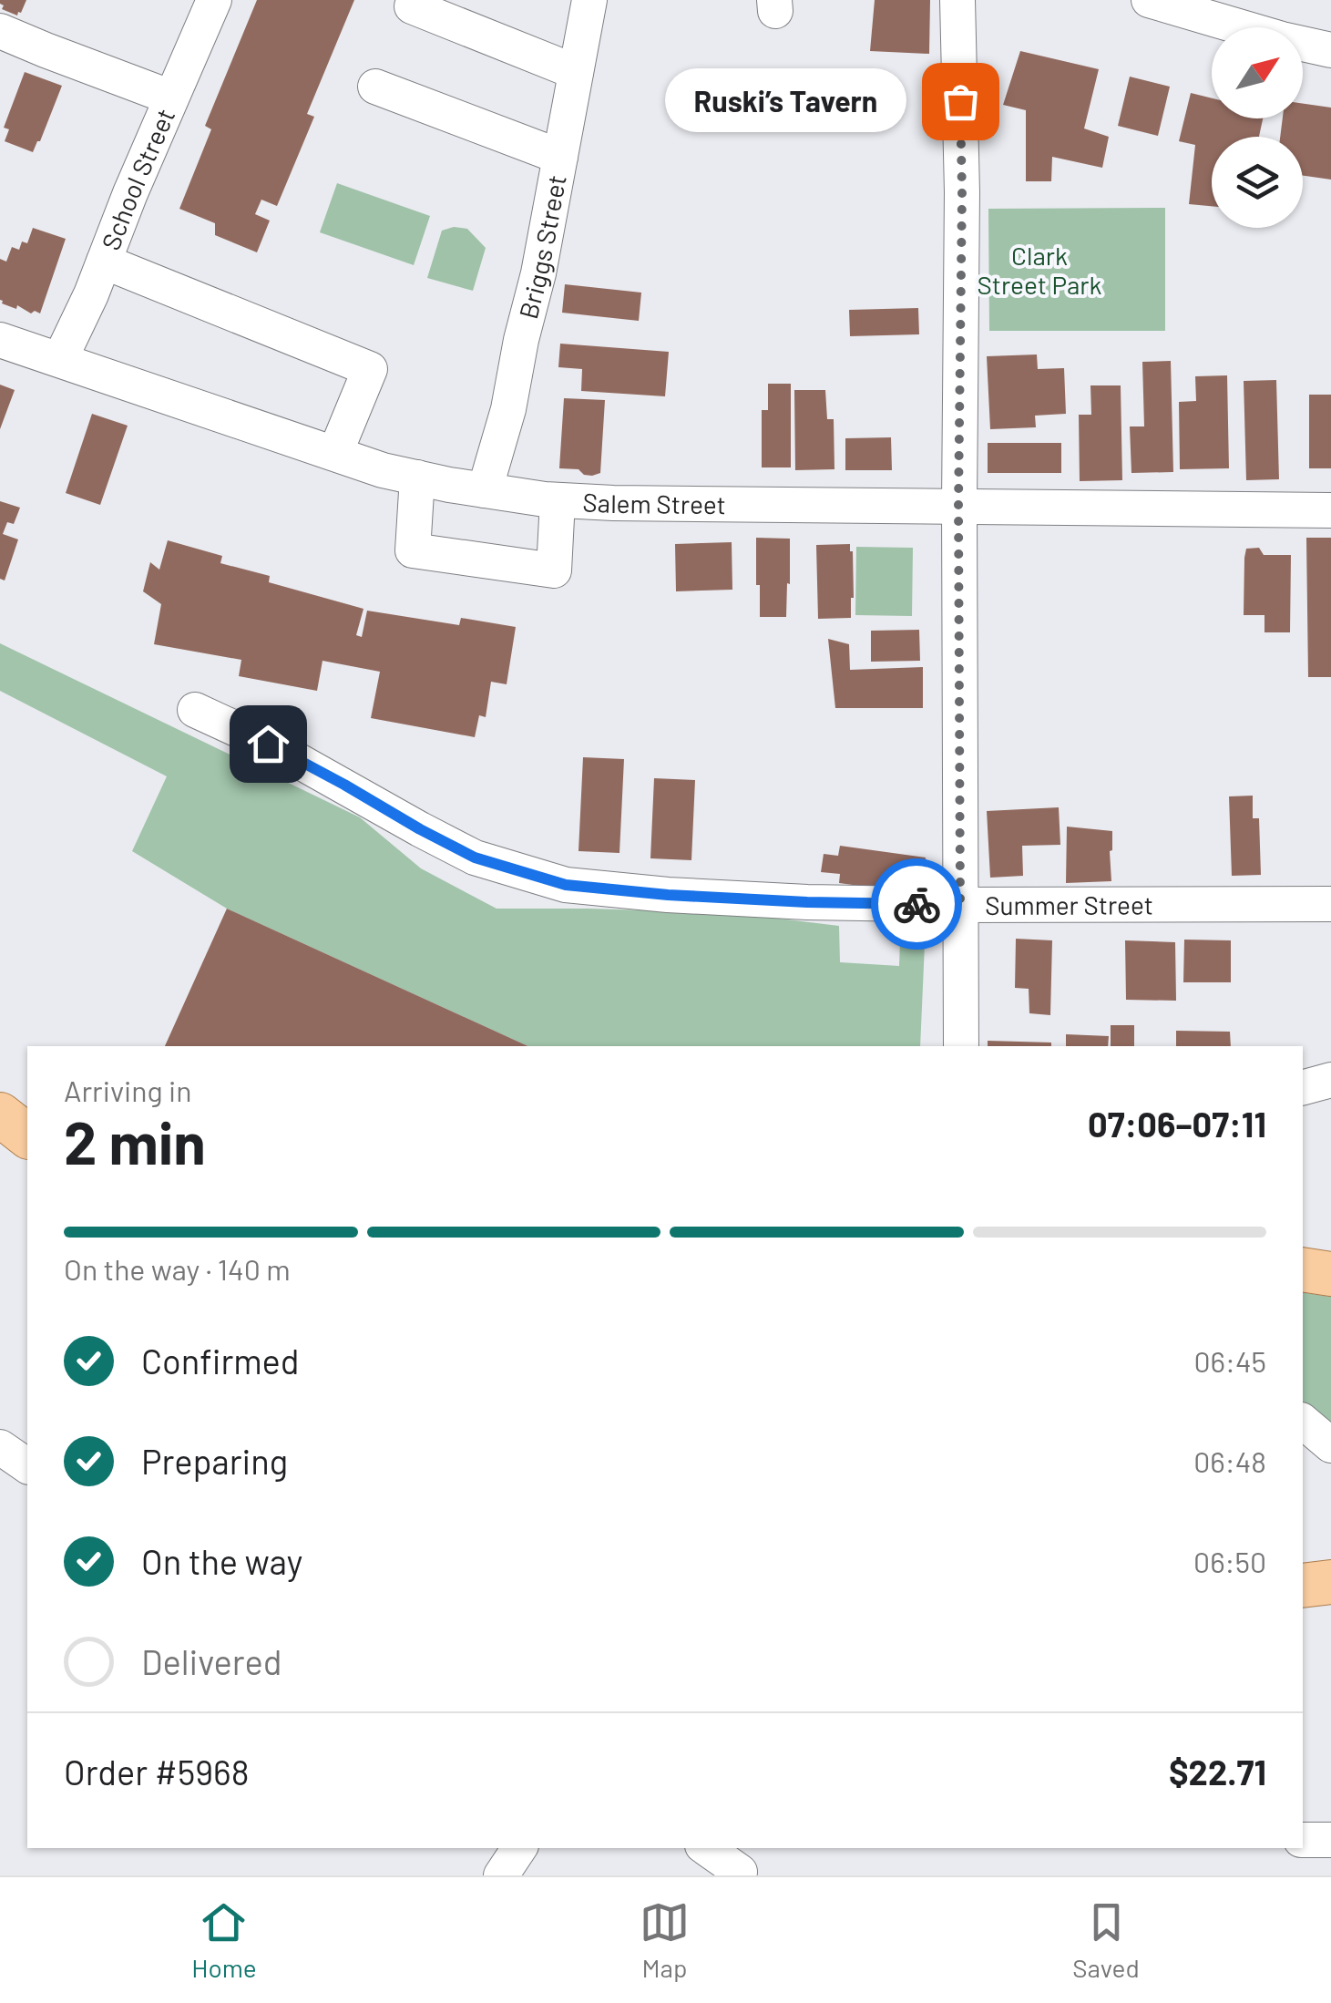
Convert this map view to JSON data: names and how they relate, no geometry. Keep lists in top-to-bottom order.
{
  "streets": {
    "street": [
      "School Street",
      "Briggs Street",
      "Salem Street",
      "Summer Street"
    ]
  },
  "crossings": [
    ["School Street", "Salem Street"],
    ["Briggs Street", "Salem Street"]
  ],
  "parks": ["Clark Street Park"],
  "places": ["Ruski’s Tavern"],
  "north": "top right",
  "page": {
    "bubble": "Ruski’s Tavern",
    "heading": ["2 min", "Arriving in", "07:06–07:11"],
    "panel": ["Order #5968", "$22.71"],
    "bar": "On the way · 140 m",
    "list": [
      ["Confirmed", "06:45"],
      ["Preparing", "06:48"],
      ["On the way", "06:50"],
      "Delivered"
    ],
    "tabs": ["Home", "Map", "Saved"]
  }
}
